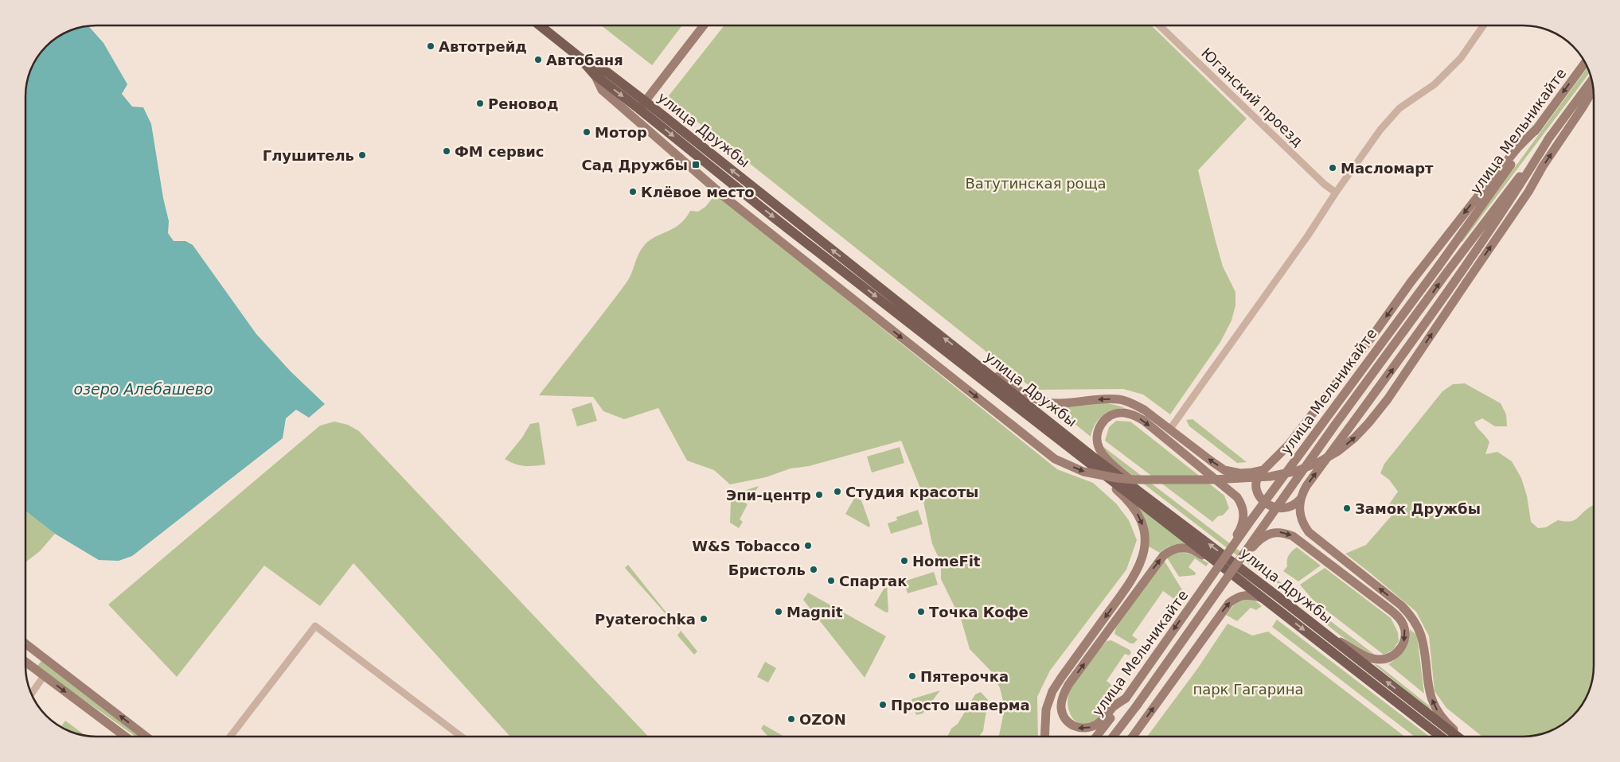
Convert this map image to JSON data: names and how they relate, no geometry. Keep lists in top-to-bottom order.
{
  "streets": {
    "main road": ["улица Дружбы", "улица Мельникайте"],
    "street": ["Юганский проезд"]
  },
  "water": ["озеро Алебашево"],
  "parks": ["Ватутинская роща", "парк Гагарина"],
  "places": {
    "other": [
      "Автотрейд",
      "Автобаня",
      "Реновод",
      "Мотор",
      "ФМ сервис",
      "Глушитель",
      "Масломарт",
      "Клёвое место",
      "Студия красоты",
      "Эпи-центр",
      "Замок Дружбы",
      "W&S Tobacco",
      "HomeFit",
      "Бристоль",
      "Спартак",
      "Magnit",
      "Точка Кофе",
      "Pyaterochka",
      "Пятерочка",
      "Просто шаверма",
      "OZON"
    ],
    "transit": ["Сад Дружбы"]
  }
}
